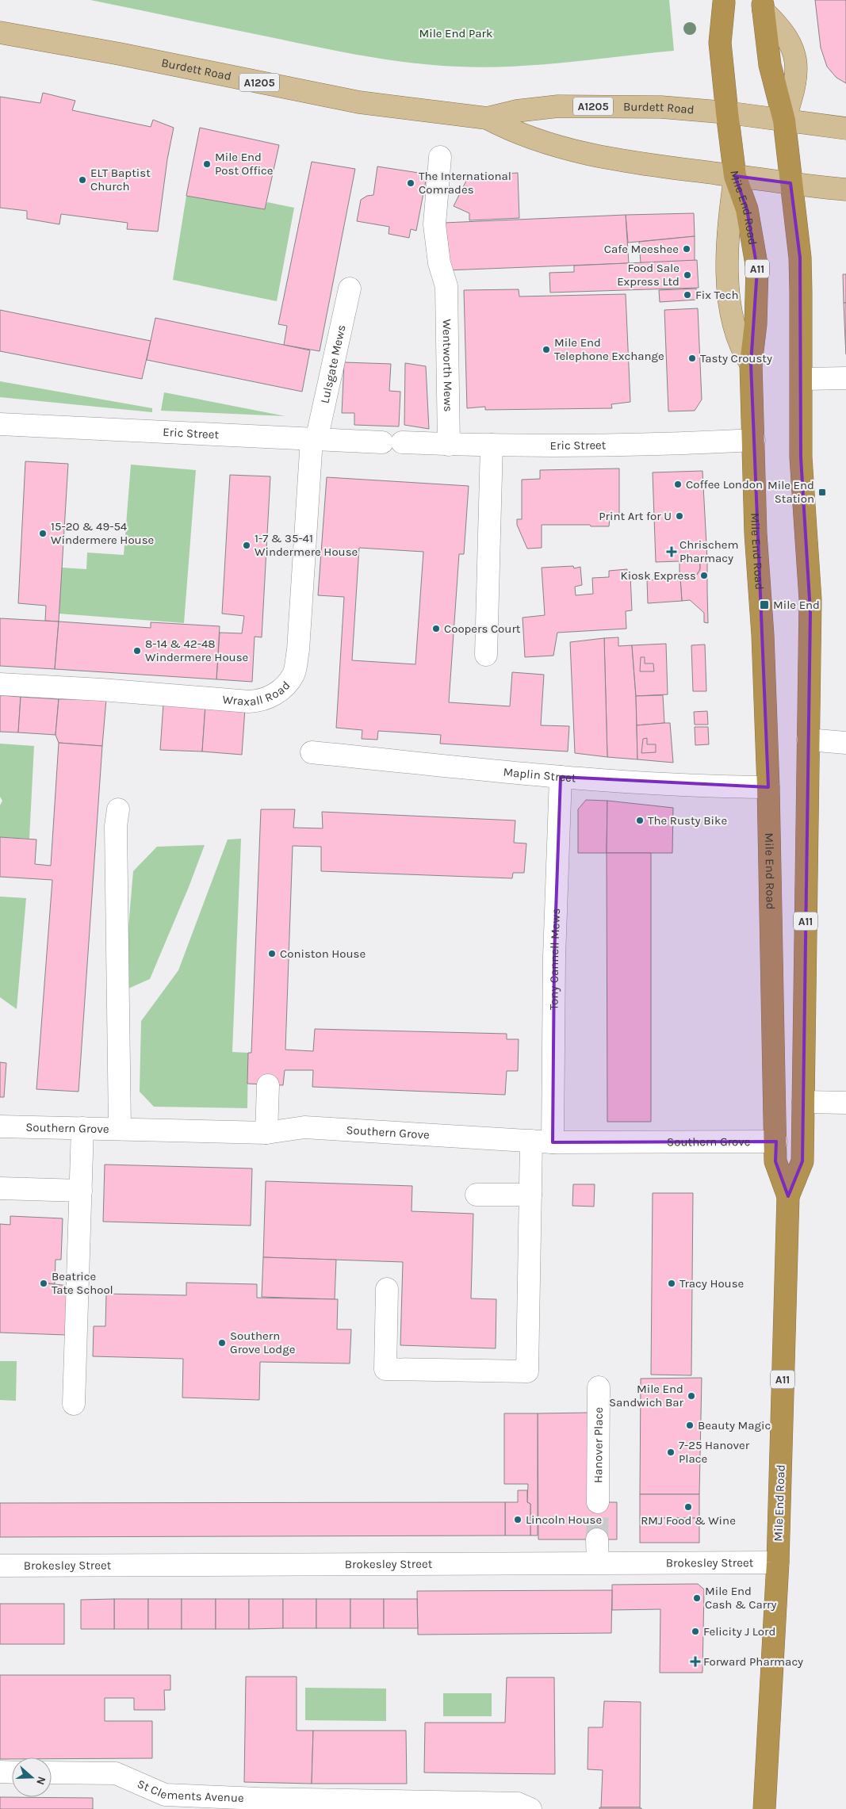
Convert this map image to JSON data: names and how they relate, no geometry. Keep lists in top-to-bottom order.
{
  "streets": {
    "highway": ["Mile End Road", "A11"],
    "main road": ["Burdett Road", "A1205"],
    "street": [
      "Lulsgate Mews",
      "Wentworth Mews",
      "Eric Street",
      "Wraxall Road",
      "Maplin Street",
      "Tony Cannell Mews",
      "Southern Grove",
      "Hanover Place",
      "Brokesley Street",
      "St Clements Avenue"
    ]
  },
  "crossings": [
    ["Burdett Road", "A1205"],
    ["Burdett Road", "Mile End Road"],
    ["A1205", "Mile End Road"],
    ["Mile End Road", "Eric Street"],
    ["Mile End Road", "Maplin Street"],
    ["Mile End Road", "Southern Grove"],
    ["Mile End Road", "Brokesley Street"],
    ["Lulsgate Mews", "Eric Street"],
    ["Lulsgate Mews", "Wraxall Road"],
    ["Wentworth Mews", "Eric Street"],
    ["Eric Street", "Wraxall Road"],
    ["Maplin Street", "Tony Cannell Mews"],
    ["Tony Cannell Mews", "Southern Grove"]
  ],
  "parks": ["Mile End Park"],
  "places": {
    "other": [
      "Mile End Post Office",
      "ELT Baptist Church",
      "The International Comrades",
      "Cafe Meeshee",
      "Food Sale Express Ltd",
      "Fix Tech",
      "Mile End Telephone Exchange",
      "Tasty Crousty",
      "Coffee London",
      "Print Art for U",
      "15-20 & 49-54 Windermere House",
      "1-7 & 35-41 Windermere House",
      "Kiosk Express",
      "Coopers Court",
      "8-14 & 42-48 Windermere House",
      "The Rusty Bike",
      "Coniston House",
      "Beatrice Tate School",
      "Tracy House",
      "Southern Grove Lodge",
      "Mile End Sandwich Bar",
      "Beauty Magic",
      "7-25 Hanover Place",
      "RMJ Food & Wine",
      "Lincoln House",
      "Mile End Cash & Carry",
      "Felicity J Lord"
    ],
    "transit": ["Mile End Station", "Mile End"],
    "health": ["Chrischem Pharmacy", "Forward Pharmacy"]
  },
  "north": "right"
}
